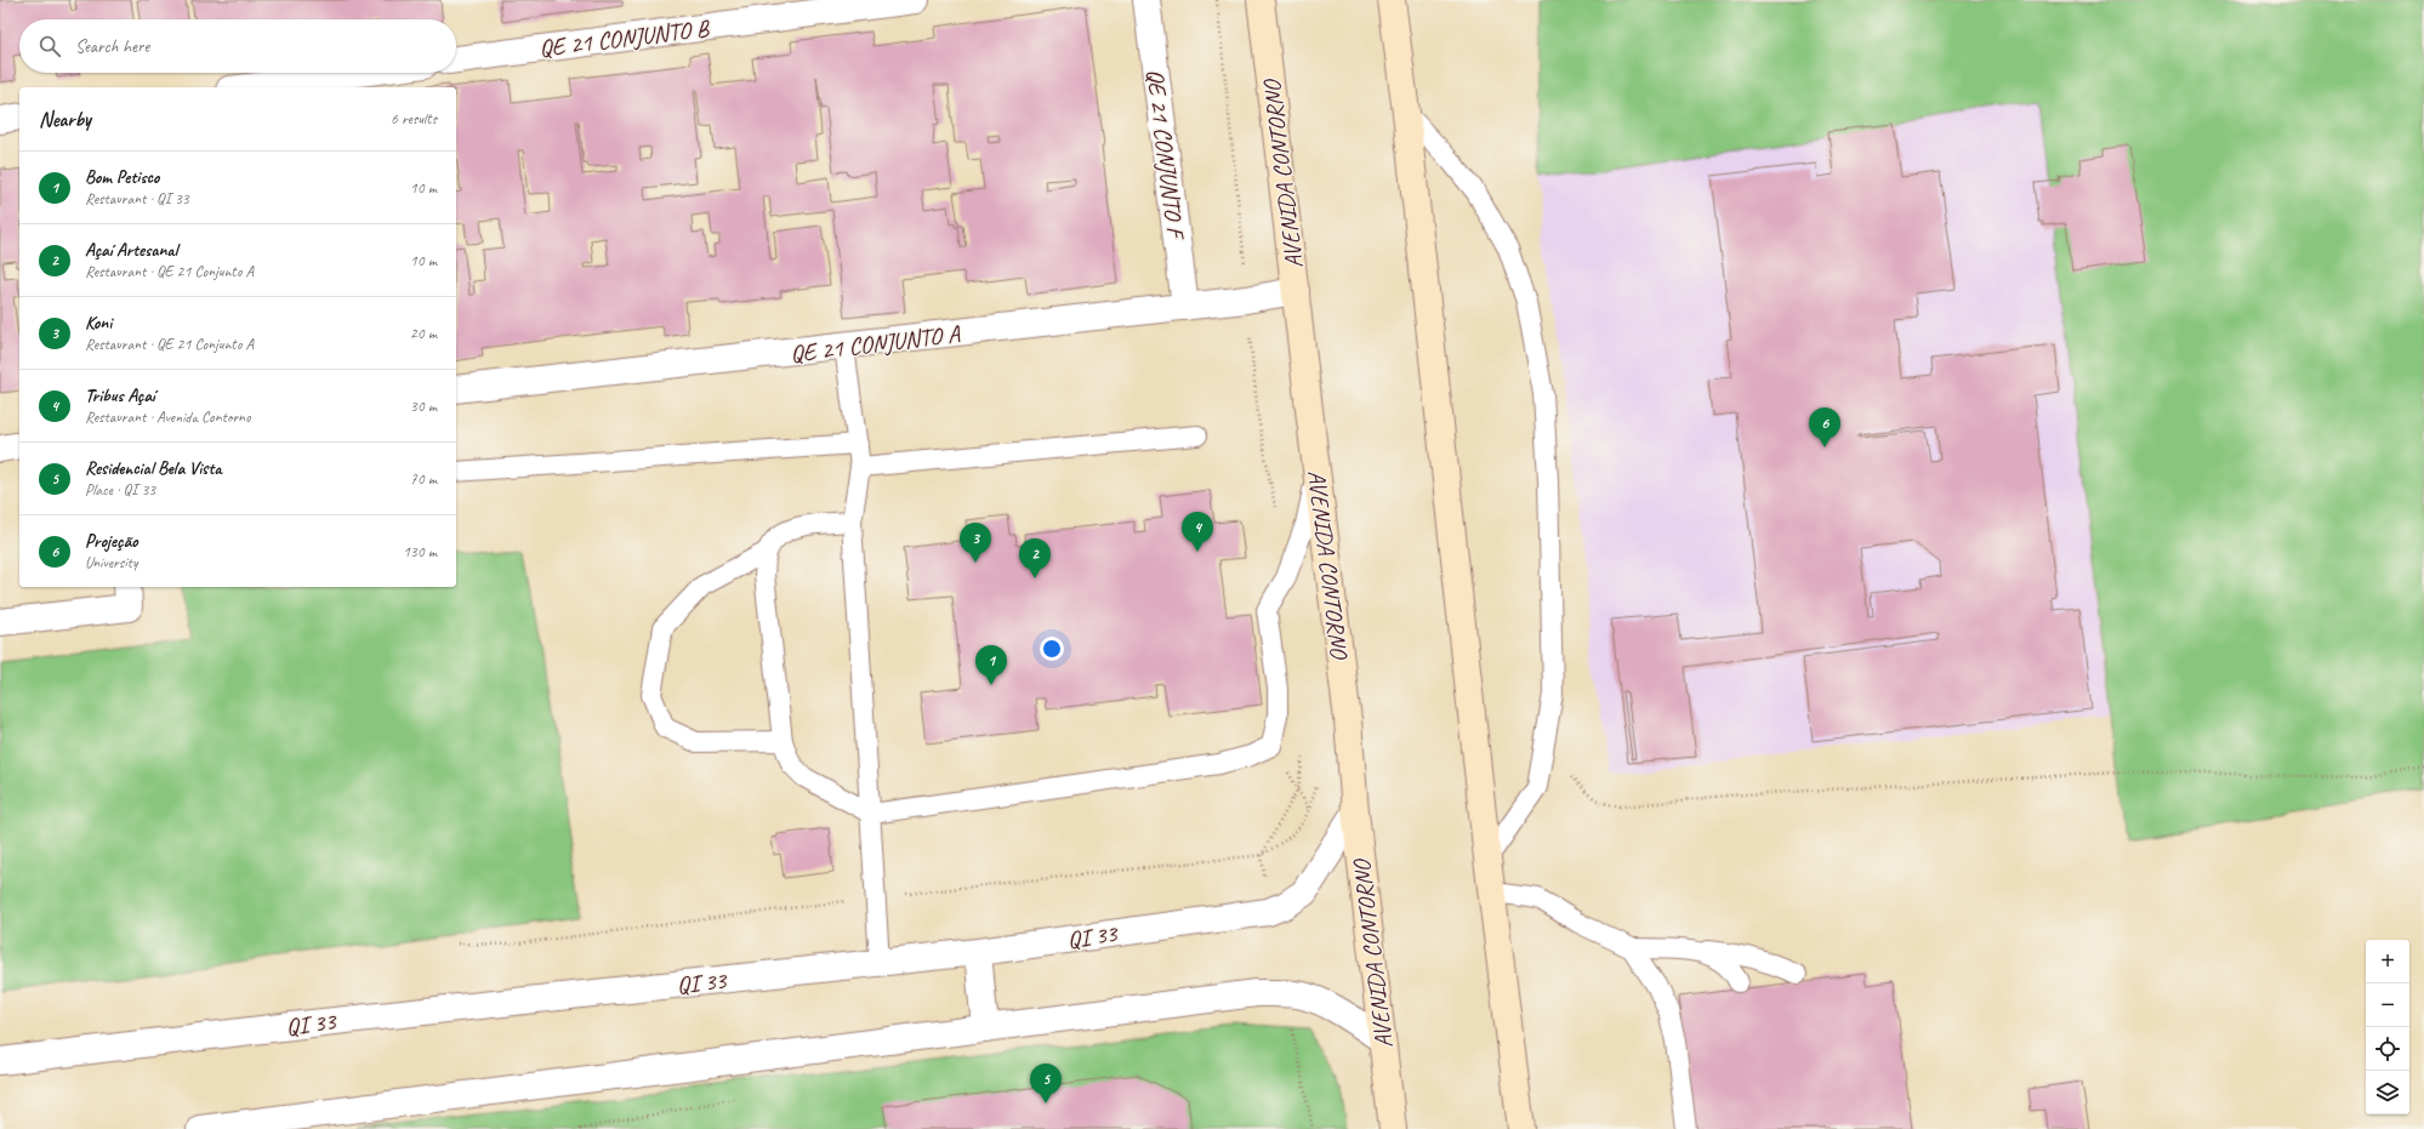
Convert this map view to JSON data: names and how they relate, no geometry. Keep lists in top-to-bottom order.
{
  "streets": {
    "main road": ["AVENIDA CONTORNO"],
    "street": [
      "QE 21 CONJUNTO B",
      "QE 21 CONJUNTO F",
      "QE 21 CONJUNTO A",
      "QI 33"
    ]
  },
  "crossings": [
    ["QE 21 CONJUNTO F", "QE 21 CONJUNTO A"],
    ["AVENIDA CONTORNO", "QE 21 CONJUNTO A"],
    ["AVENIDA CONTORNO", "QI 33"]
  ],
  "page": {
    "search": "Search here",
    "heading": ["Nearby", "6 results"],
    "list": [
      {
        "mark": "1",
        "name": "Bom Petisco",
        "note": "Restaurant · QI 33",
        "value": "10 m"
      },
      {
        "mark": "2",
        "name": "Açaí Artesanal",
        "note": "Restaurant · QE 21 Conjunto A",
        "value": "10 m"
      },
      {
        "mark": "3",
        "name": "Koni",
        "note": "Restaurant · QE 21 Conjunto A",
        "value": "20 m"
      },
      {
        "mark": "4",
        "name": "Tribus Açaí",
        "note": "Restaurant · Avenida Contorno",
        "value": "30 m"
      },
      {
        "mark": "5",
        "name": "Residencial Bela Vista",
        "note": "Place · QI 33",
        "value": "70 m"
      },
      {
        "mark": "6",
        "name": "Projeção",
        "note": "University",
        "value": "130 m"
      }
    ],
    "pins": [
      "6",
      "4",
      "3",
      "2",
      "1",
      "5"
    ],
    "map_buttons": ["+", "−"]
  }
}
